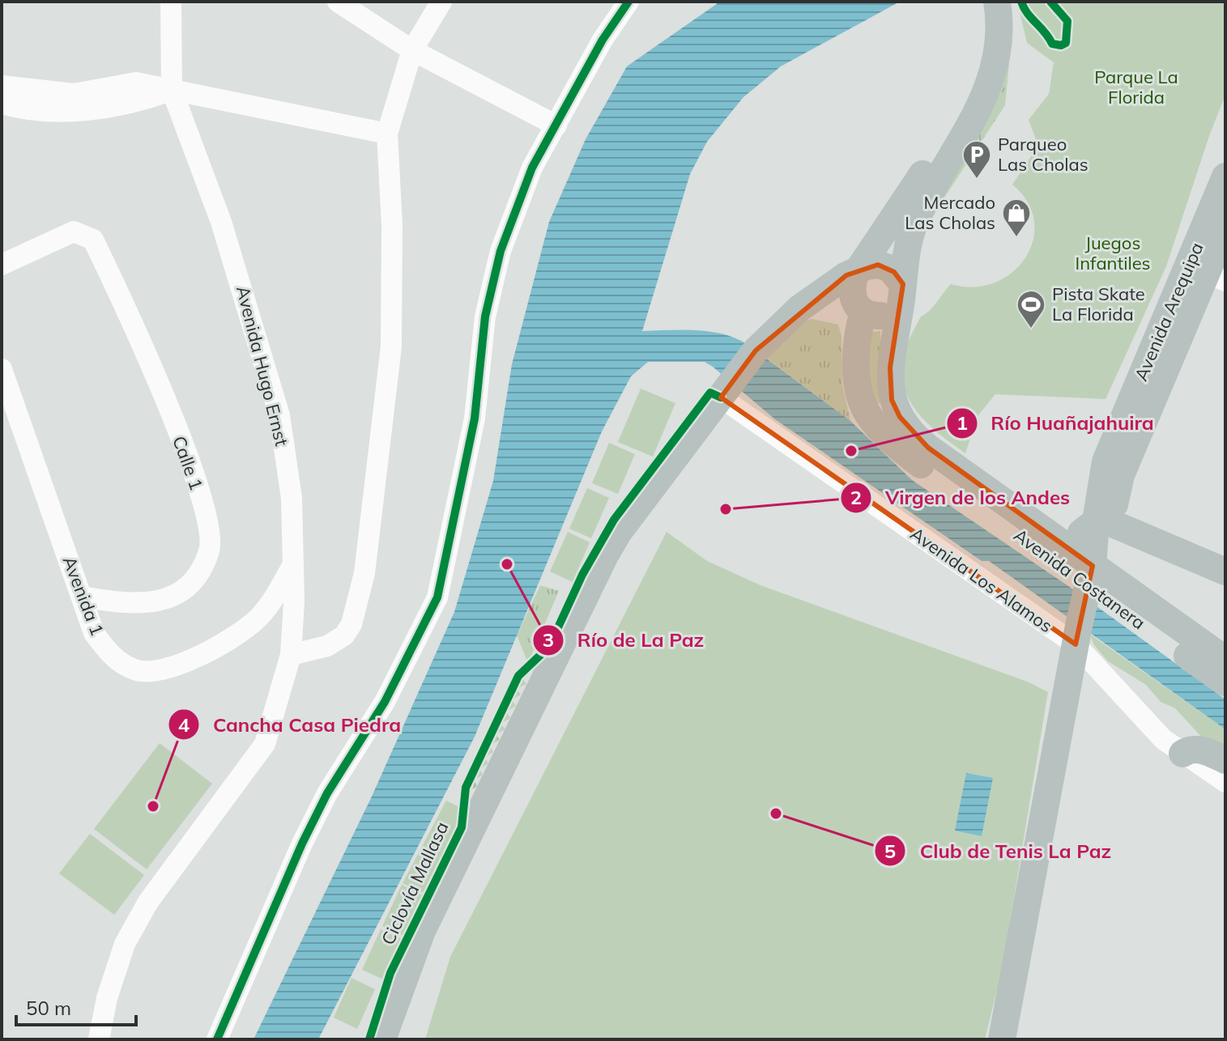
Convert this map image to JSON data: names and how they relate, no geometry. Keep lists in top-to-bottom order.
{
  "streets": {
    "main road": ["Avenida Arequipa", "Avenida Costanera"],
    "street": [
      "Avenida Hugo Ernst",
      "Calle 1",
      "Avenida Los Alamos",
      "Avenida 1"
    ],
    "cycle path": ["Ciclovía Mallasa"]
  },
  "crossings": [
    ["Avenida Arequipa", "Avenida Costanera"],
    ["Avenida Arequipa", "Avenida Los Alamos"],
    ["Avenida Hugo Ernst", "Avenida 1"],
    ["Calle 1", "Avenida 1"]
  ],
  "parks": ["Parque La Florida", "Juegos Infantiles"],
  "places": {
    "parking": ["Parqueo Las Cholas"],
    "shop": ["Mercado Las Cholas"],
    "sports": ["Pista Skate La Florida"],
    "other": [
      "Río Huañajahuira",
      "Virgen de los Andes",
      "Río de La Paz",
      "Cancha Casa Piedra",
      "Club de Tenis La Paz"
    ]
  },
  "scale_bar": "50 m"
}
